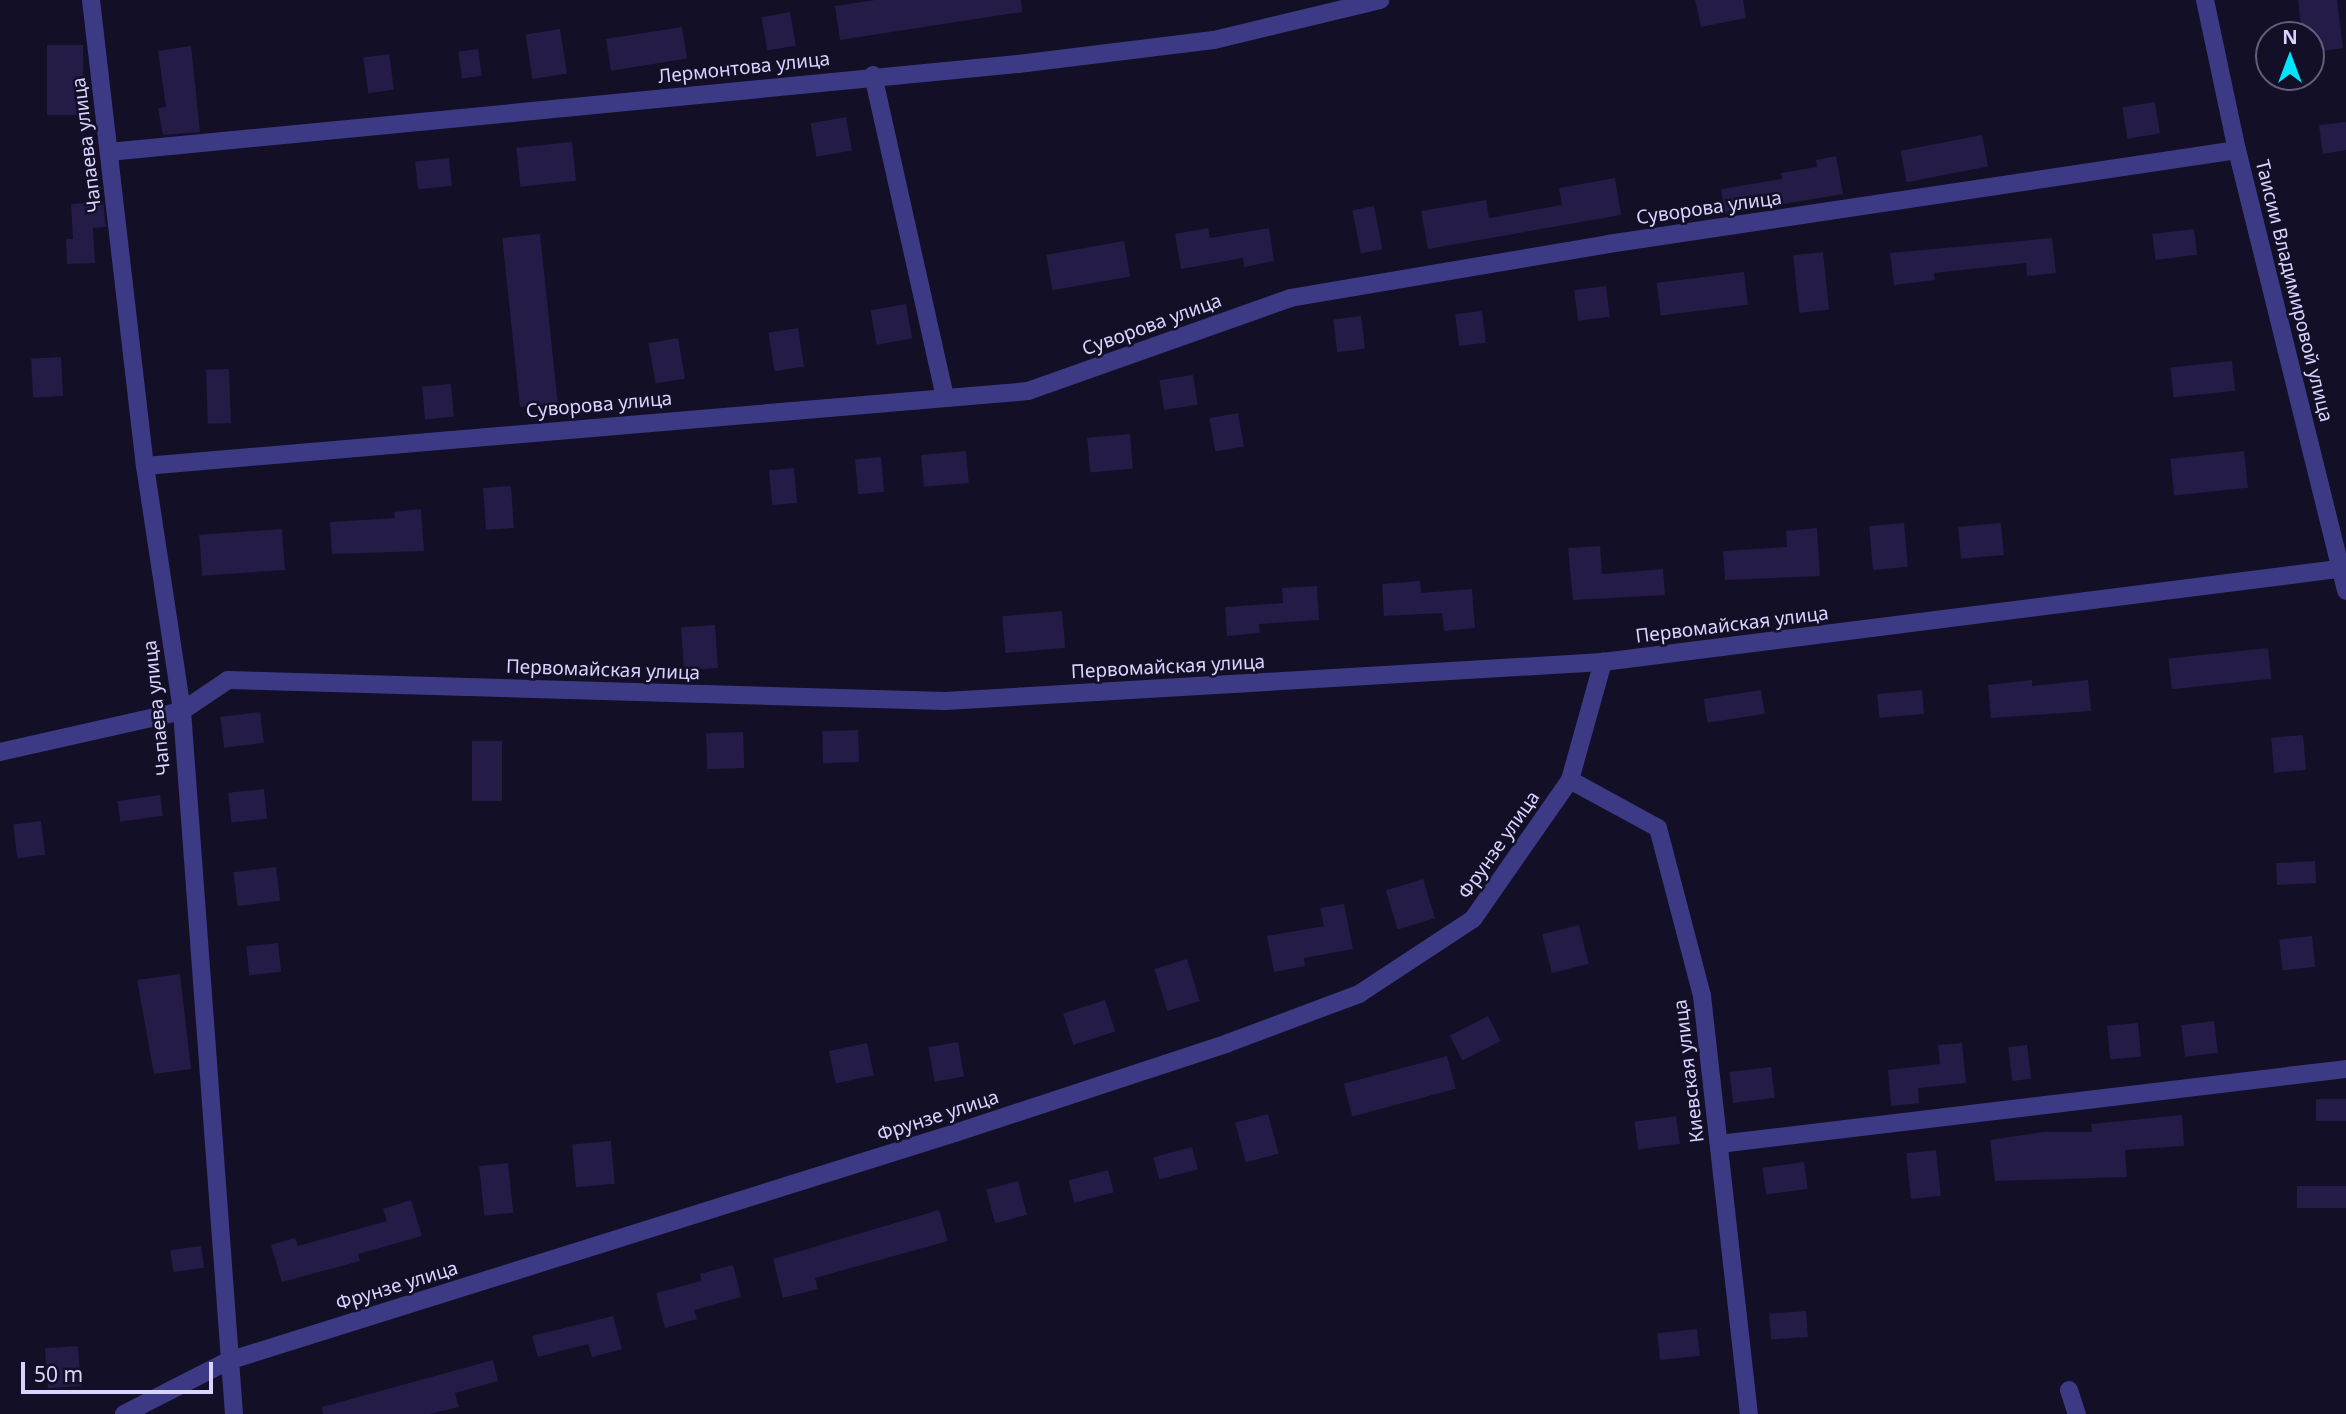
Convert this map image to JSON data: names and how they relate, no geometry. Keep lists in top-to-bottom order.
{
  "streets": {
    "street": [
      "Лермонтова улица",
      "Чапаева улица",
      "Суворова улица",
      "Таисии Владимировой улица",
      "Первомайская улица",
      "Фрунзе улица",
      "Киевская улица"
    ]
  },
  "crossings": [
    ["Лермонтова улица", "Чапаева улица"],
    ["Чапаева улица", "Суворова улица"],
    ["Чапаева улица", "Первомайская улица"],
    ["Чапаева улица", "Фрунзе улица"],
    ["Суворова улица", "Таисии Владимировой улица"],
    ["Таисии Владимировой улица", "Первомайская улица"],
    ["Первомайская улица", "Фрунзе улица"],
    ["Фрунзе улица", "Киевская улица"]
  ],
  "scale_bar": "50 m",
  "north": "top"
}
